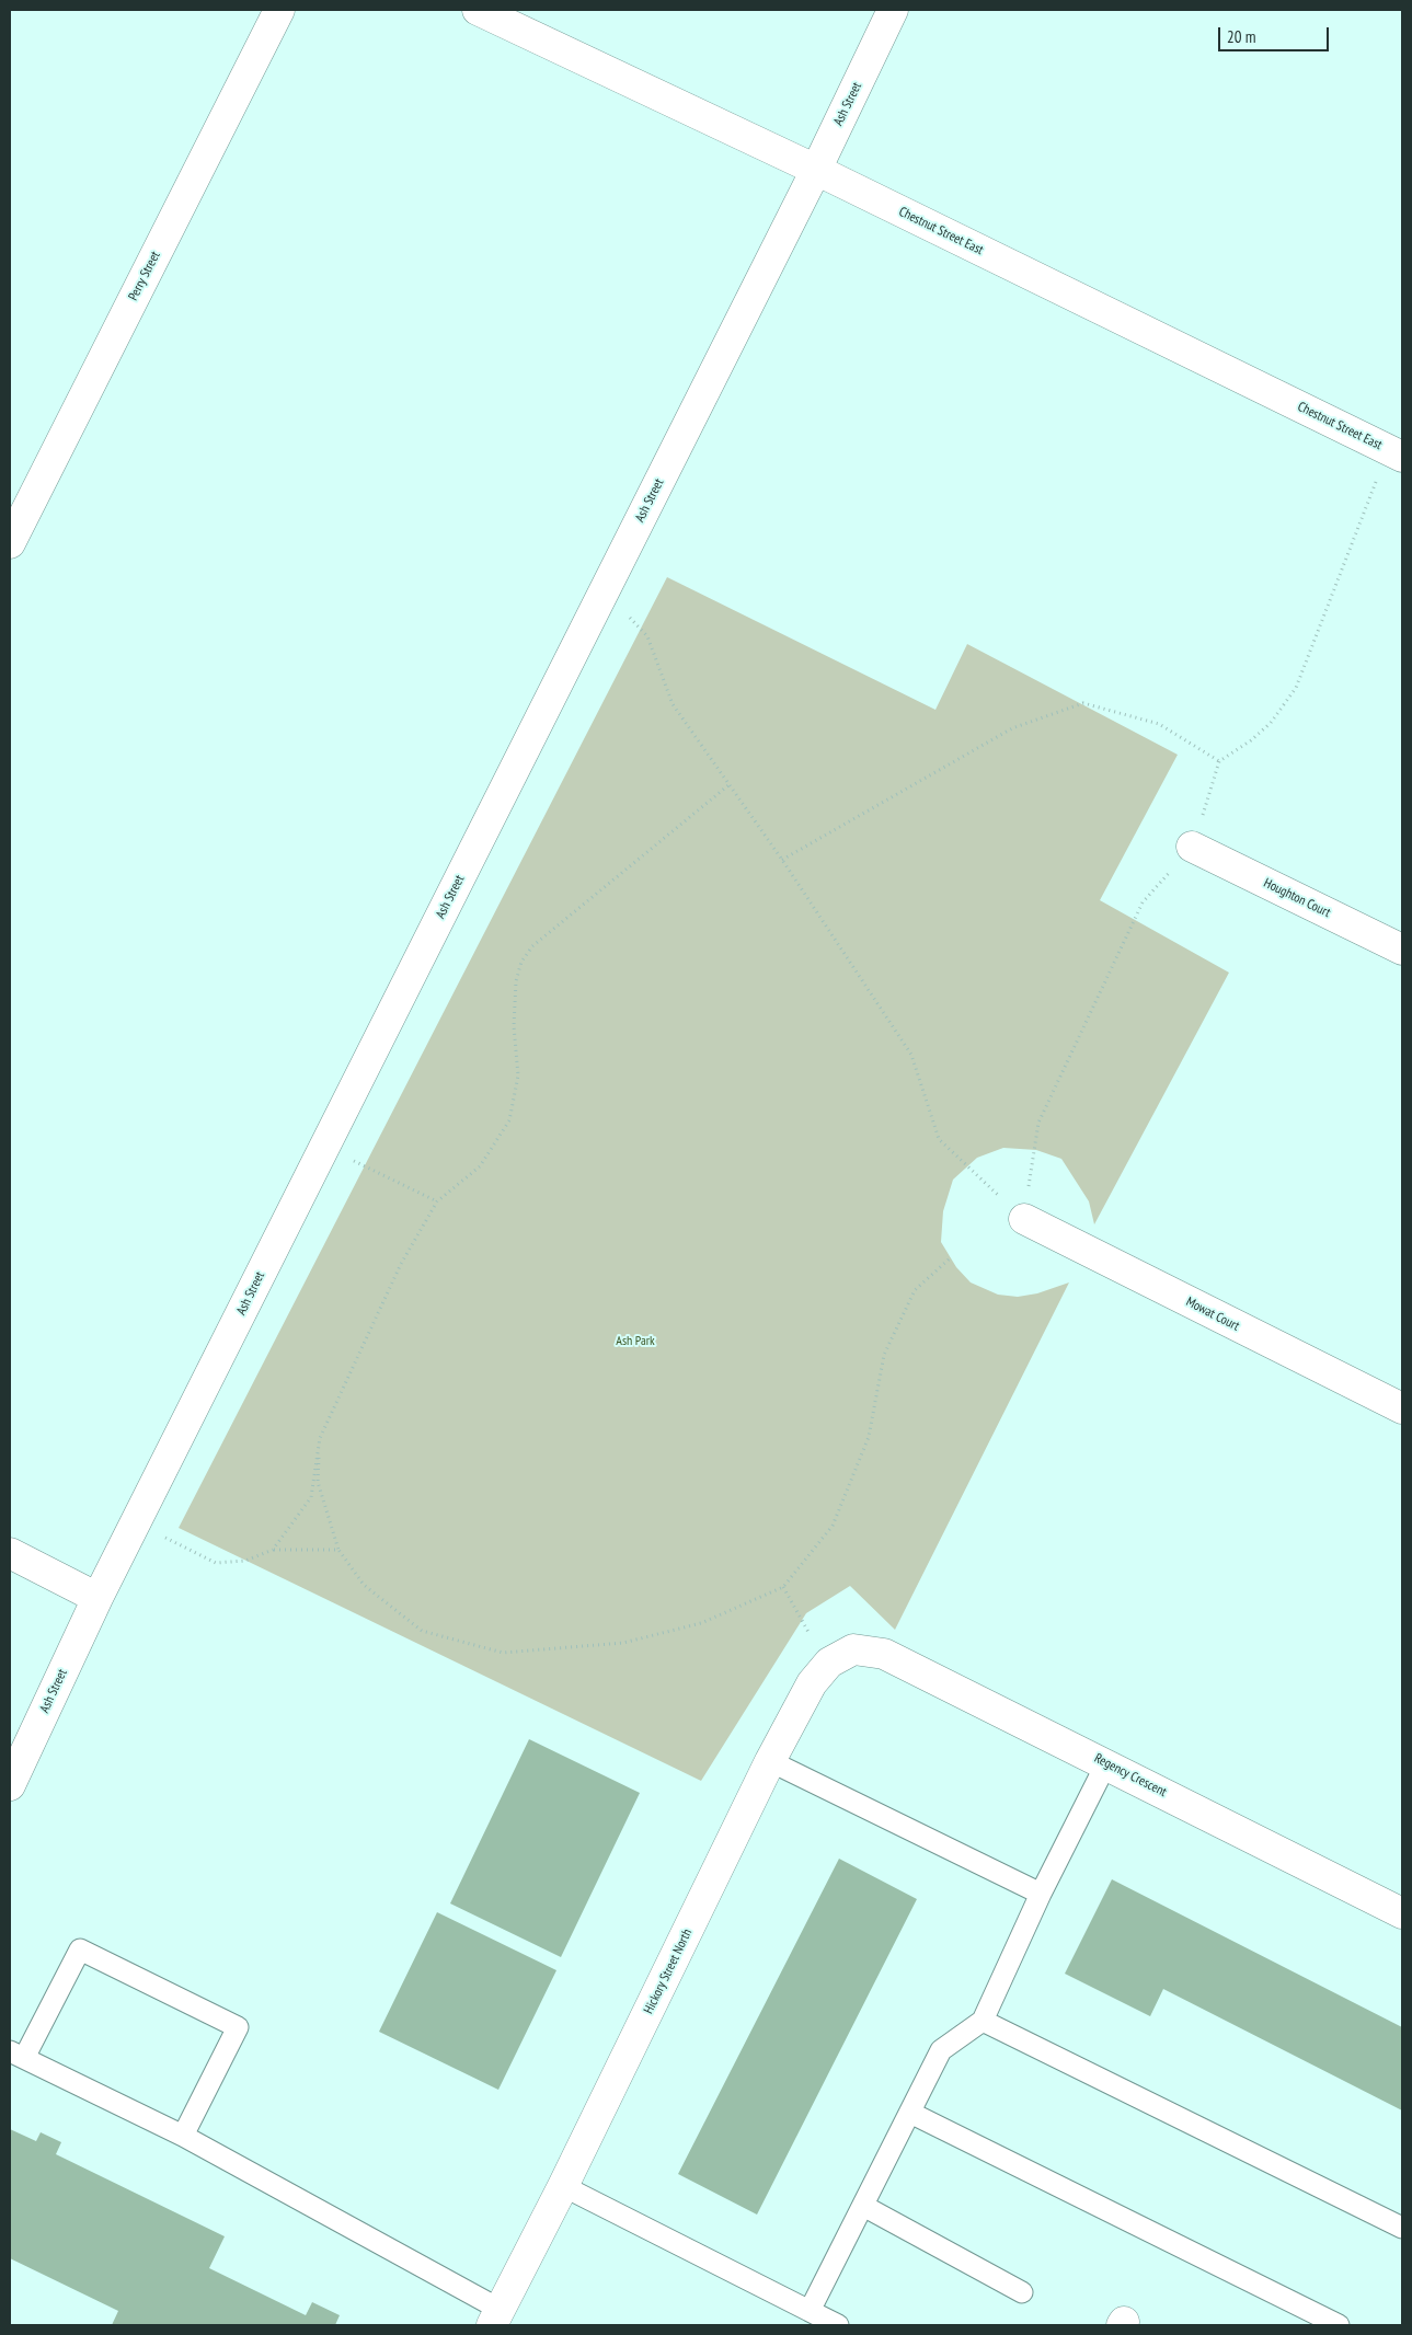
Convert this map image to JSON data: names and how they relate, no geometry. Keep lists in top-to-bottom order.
{
  "streets": {
    "street": [
      "Ash Street",
      "Chestnut Street East",
      "Perry Street",
      "Houghton Court",
      "Mowat Court",
      "Regency Crescent",
      "Hickory Street North"
    ]
  },
  "crossings": [
    ["Ash Street", "Chestnut Street East"],
    ["Regency Crescent", "Hickory Street North"]
  ],
  "parks": ["Ash Park"],
  "scale_bar": "20 m"
}
